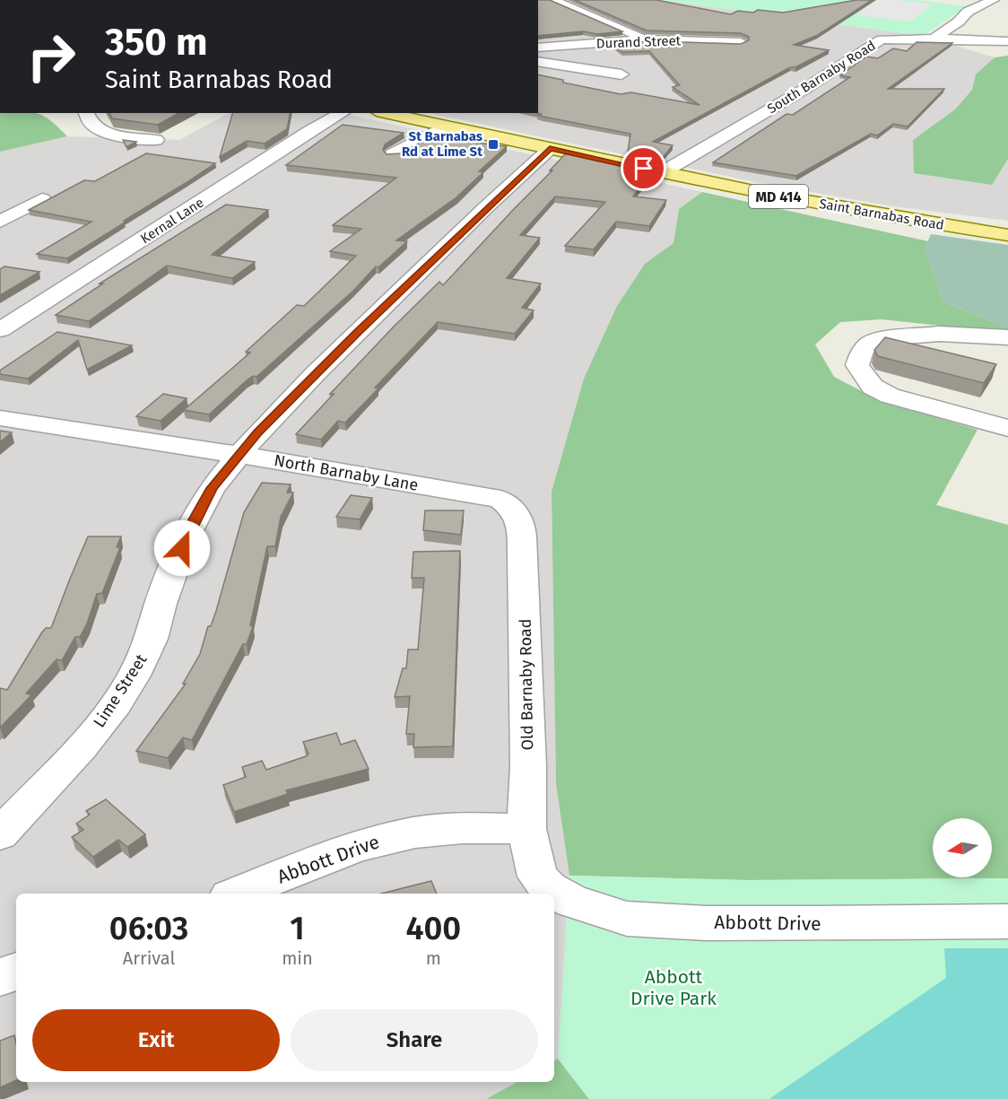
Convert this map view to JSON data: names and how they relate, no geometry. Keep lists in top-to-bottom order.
{
  "streets": {
    "main road": ["MD 414", "Saint Barnabas Road"],
    "street": [
      "Durand Street",
      "South Barnaby Road",
      "Kernal Lane",
      "North Barnaby Lane",
      "Old Barnaby Road",
      "Lime Street",
      "Abbott Drive"
    ]
  },
  "crossings": [
    ["South Barnaby Road", "Saint Barnabas Road"],
    ["Saint Barnabas Road", "Lime Street"],
    ["North Barnaby Lane", "Old Barnaby Road"],
    ["North Barnaby Lane", "Lime Street"],
    ["Old Barnaby Road", "Abbott Drive"]
  ],
  "parks": ["Abbott Drive Park"],
  "places": {
    "transit": ["St Barnabas Rd at Lime St"]
  },
  "north": "left",
  "page": {
    "turn": ["350 m", "Saint Barnabas Road"],
    "eta": [
      "06:03",
      "Arrival",
      "1",
      "min",
      "400",
      "m"
    ],
    "buttons": ["Exit", "Share"]
  }
}
